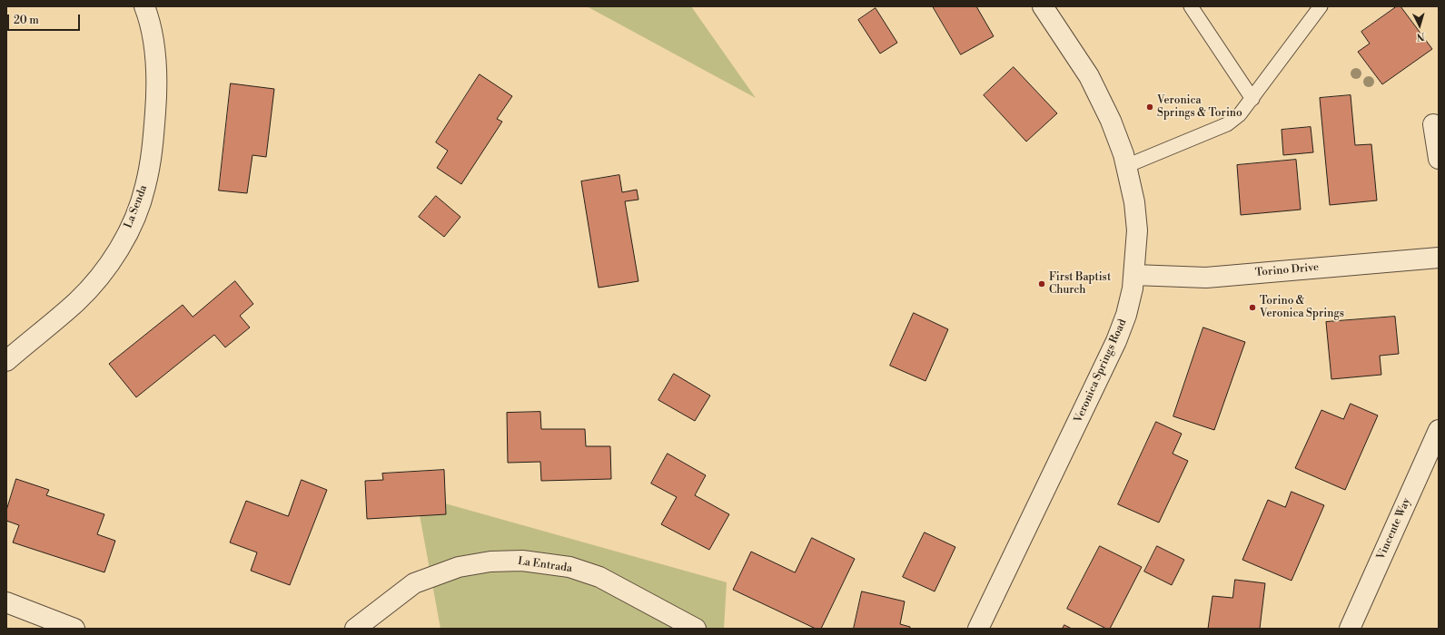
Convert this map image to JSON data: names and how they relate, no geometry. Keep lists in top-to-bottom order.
{
  "streets": {
    "street": [
      "La Senda",
      "Torino Drive",
      "Veronica Springs Road",
      "Vincente Way",
      "La Entrada"
    ]
  },
  "crossings": [
    ["Torino Drive", "Veronica Springs Road"]
  ],
  "places": ["Veronica Springs & Torino", "First Baptist Church", "Torino & Veronica Springs"],
  "scale_bar": "20 m",
  "north": "bottom"
}
